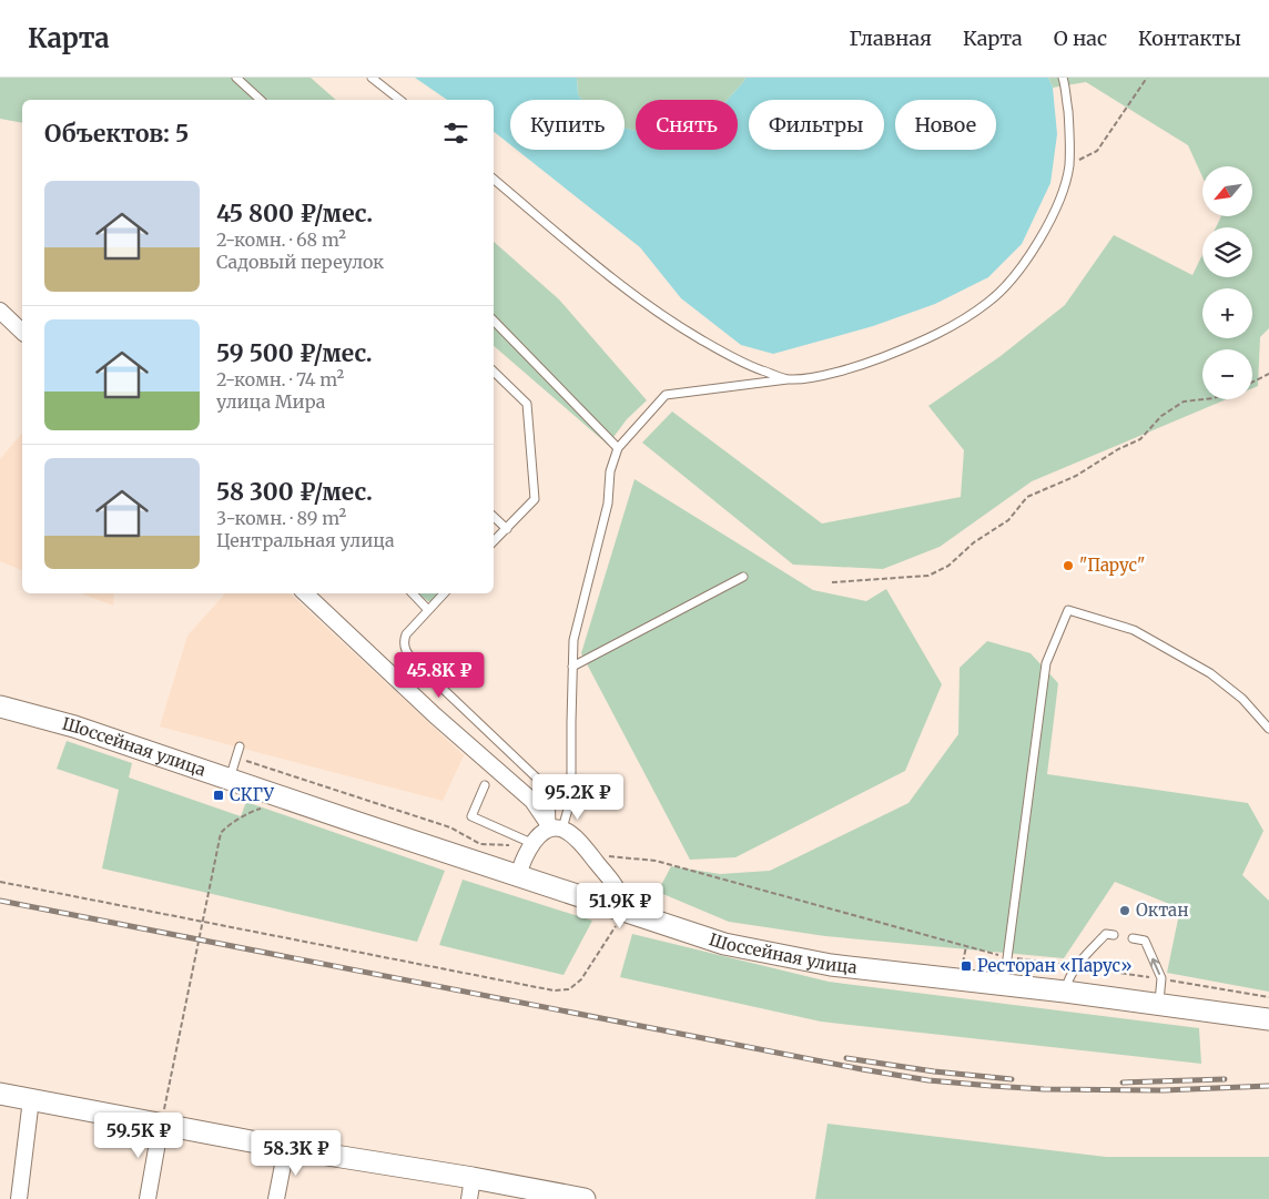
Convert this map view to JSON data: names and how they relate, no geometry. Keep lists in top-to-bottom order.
{
  "streets": {
    "main road": ["Шоссейная улица"]
  },
  "places": {
    "other": ["\"Парус\"", "Октан"],
    "transit": ["СКГУ", "Ресторан «Парус»"]
  },
  "north": "bottom left",
  "page": {
    "header": "Карта",
    "nav": [
      "Главная",
      "Карта",
      "О нас",
      "Контакты"
    ],
    "chip": [
      "Купить",
      "Снять",
      "Фильтры",
      "Новое"
    ],
    "heading": "Объектов: 5",
    "map_buttons": ["+", "−"],
    "list": [
      {
        "name": "45 800 ₽/мес.",
        "note": "2-комн. · 68 m² · Садовый переулок"
      },
      {
        "name": "59 500 ₽/мес.",
        "note": "2-комн. · 74 m² · улица Мира"
      },
      {
        "name": "58 300 ₽/мес.",
        "note": "3-комн. · 89 m² · Центральная улица"
      }
    ],
    "price": [
      "45.8K ₽",
      "95.2K ₽",
      "51.9K ₽",
      "59.5K ₽",
      "58.3K ₽"
    ]
  }
}
